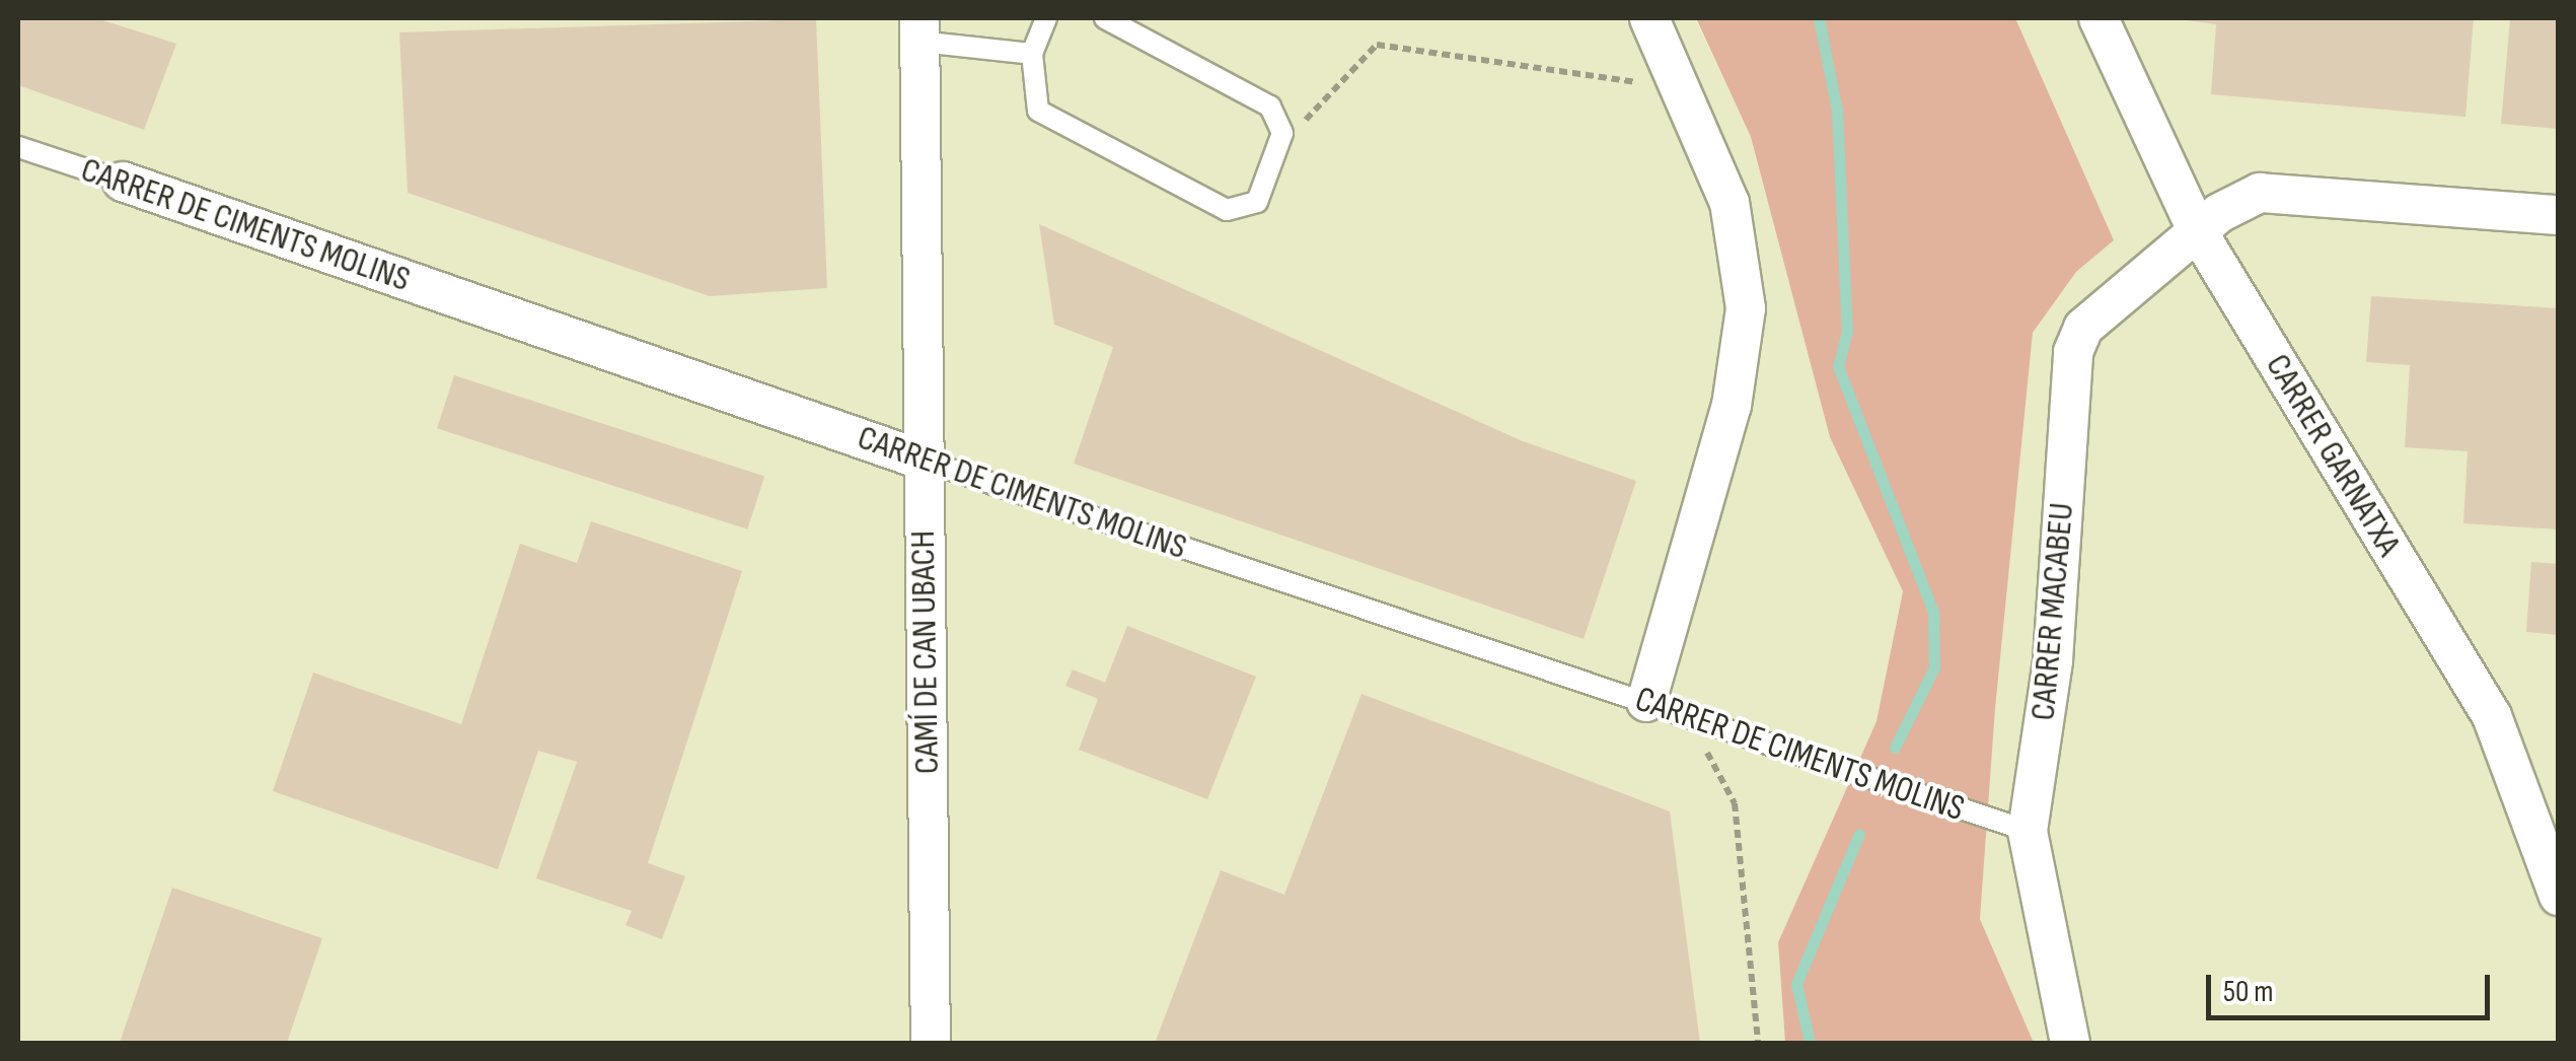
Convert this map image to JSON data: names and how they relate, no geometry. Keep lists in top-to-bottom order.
{
  "streets": {
    "street": [
      "CARRER DE CIMENTS MOLINS",
      "CARRER GARNATXA",
      "CARRER MACABEU",
      "CAMÍ DE CAN UBACH"
    ]
  },
  "crossings": [
    ["CARRER DE CIMENTS MOLINS", "CARRER MACABEU"],
    ["CARRER DE CIMENTS MOLINS", "CAMÍ DE CAN UBACH"],
    ["CARRER GARNATXA", "CARRER MACABEU"]
  ],
  "scale_bar": "50 m"
}
